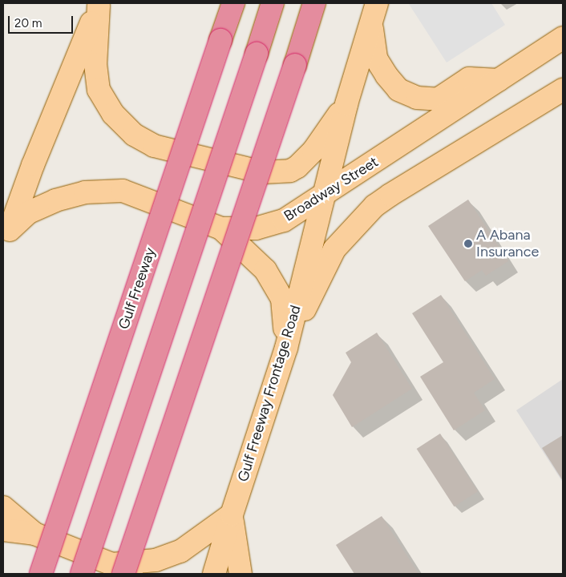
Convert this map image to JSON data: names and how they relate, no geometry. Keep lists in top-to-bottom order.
{
  "streets": {
    "highway": ["Gulf Freeway"],
    "main road": ["Broadway Street", "Gulf Freeway Frontage Road"]
  },
  "crossings": [
    ["Broadway Street", "Gulf Freeway Frontage Road"]
  ],
  "places": ["A Abana Insurance"],
  "scale_bar": "20 m"
}
